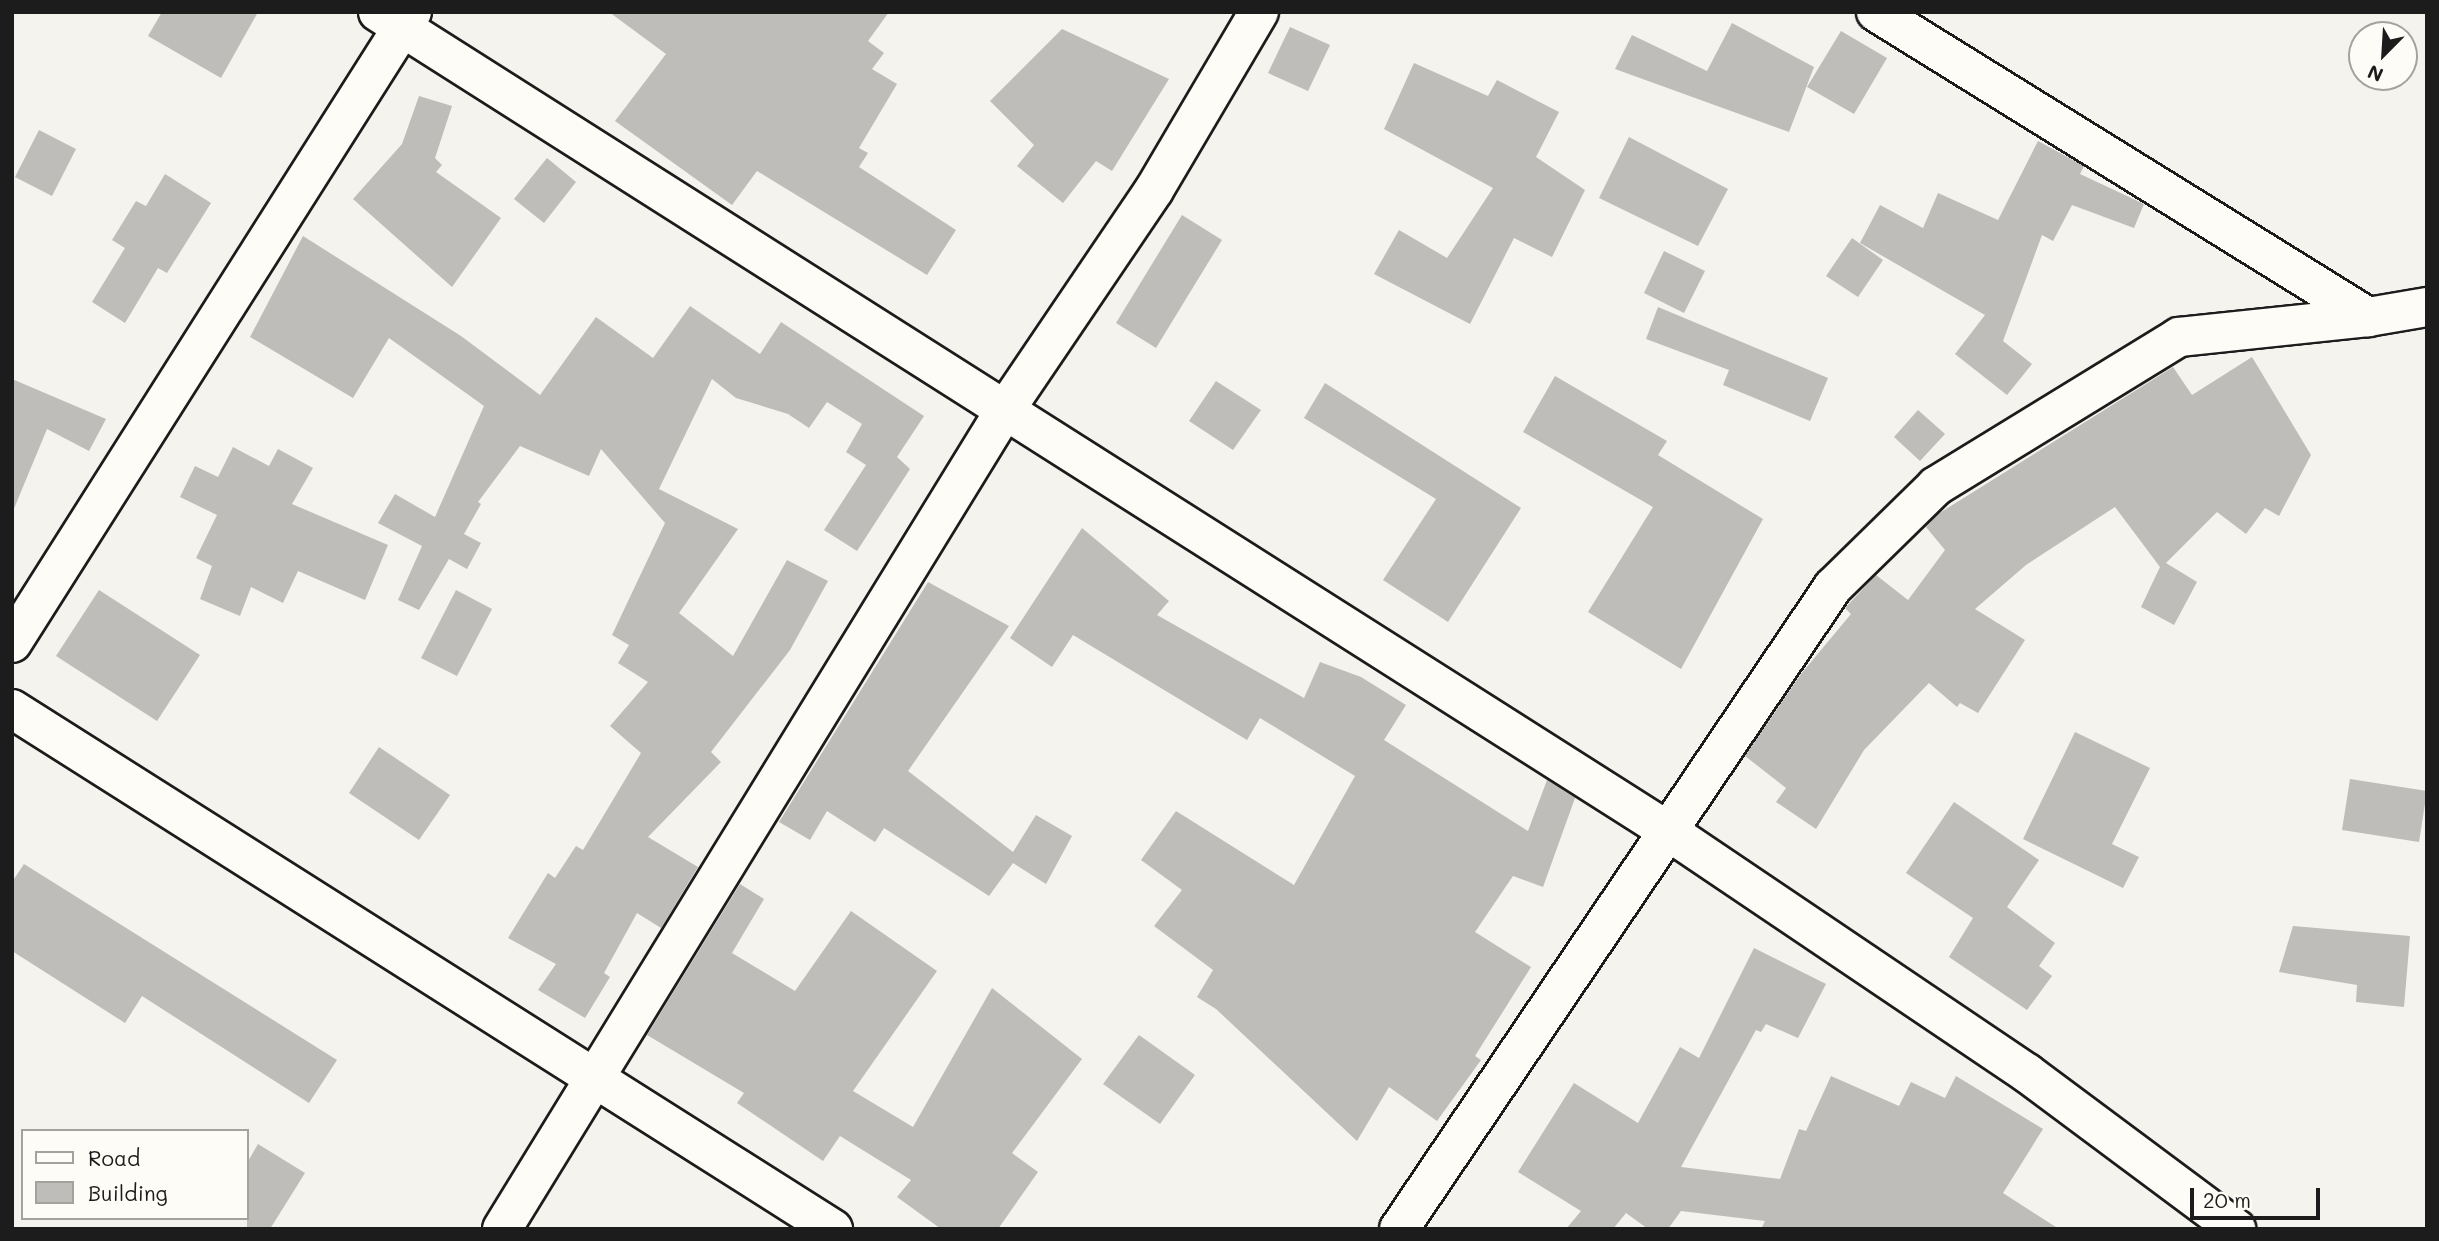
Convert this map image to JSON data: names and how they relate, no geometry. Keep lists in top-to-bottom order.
{
  "legend": ["Road", "Building"],
  "scale_bar": "20 m",
  "north": "bottom left"
}
